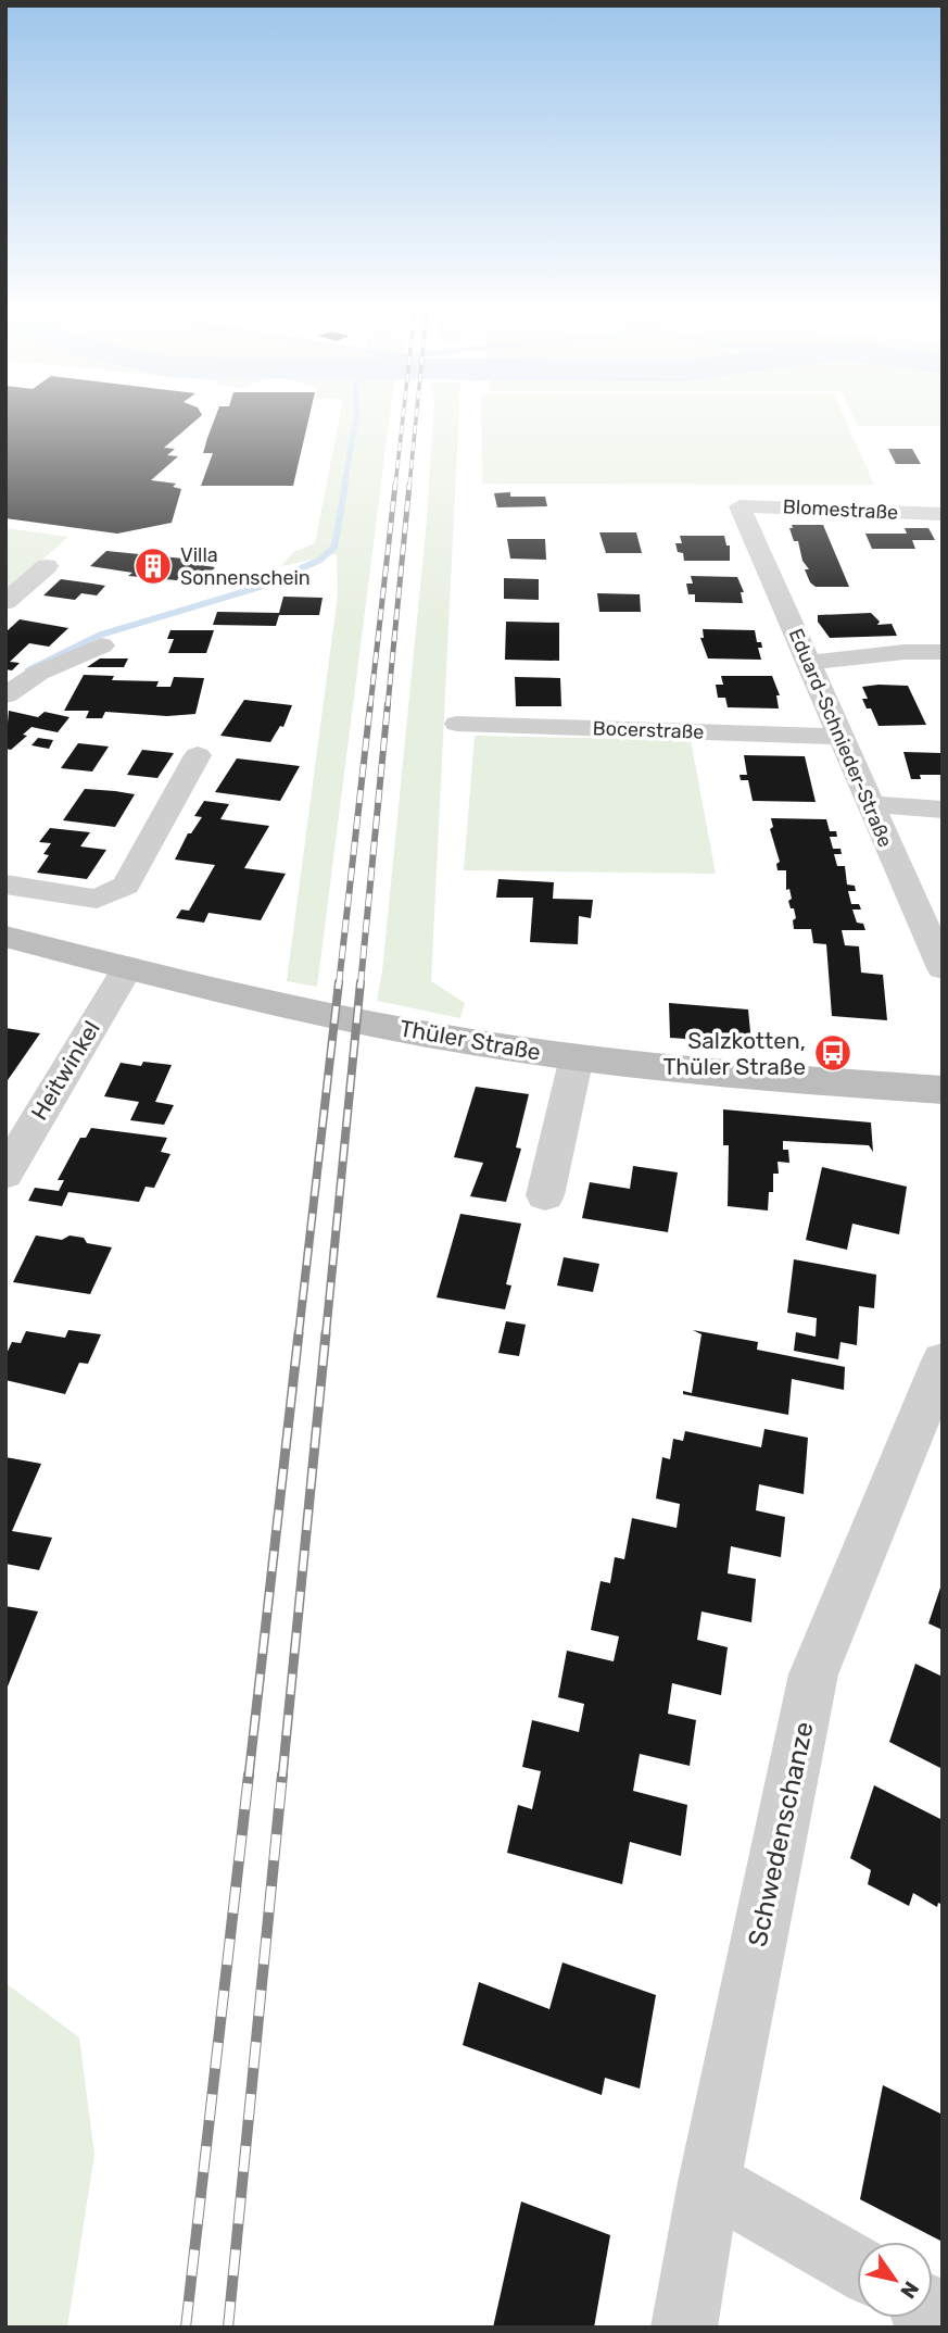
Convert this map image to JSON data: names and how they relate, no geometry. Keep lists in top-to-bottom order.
{
  "streets": {
    "main road": ["Thüler Straße"],
    "street": [
      "Blomestraße",
      "Bocerstraße",
      "Eduard-Schnieder-Straße",
      "Heitwinkel",
      "Schwedenschanze"
    ]
  },
  "crossings": [
    ["Blomestraße", "Eduard-Schnieder-Straße"],
    ["Bocerstraße", "Eduard-Schnieder-Straße"],
    ["Thüler Straße", "Heitwinkel"]
  ],
  "places": {
    "building": ["Villa Sonnenschein"],
    "bus stop": ["Salzkotten, Thüler Straße"]
  },
  "north": "bottom right"
}
